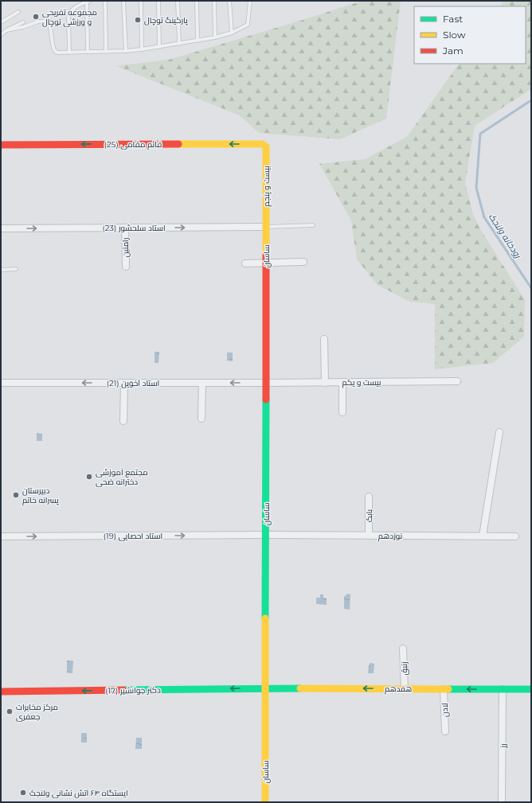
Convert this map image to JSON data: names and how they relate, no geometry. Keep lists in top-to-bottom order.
{
  "streets": {
    "street": [
      "قائم مقامی (25)",
      "بیست و پنجم",
      "استاد سلحشور (23)",
      "رامتین",
      "ساسان",
      "بیست و یکم",
      "استاد اَخوَين (21)",
      "بابک",
      "استاد احصایی (19)",
      "نوزدهم",
      "زنبق",
      "هفدهم",
      "دکتر جوانشیر (17)",
      "لادن",
      "رز"
    ]
  },
  "crossings": [
    ["قائم مقامی (25)", "بیست و پنجم"],
    ["بیست و پنجم", "استاد سلحشور (23)"],
    ["بیست و پنجم", "ساسان"],
    ["استاد سلحشور (23)", "رامتین"],
    ["استاد سلحشور (23)", "ساسان"],
    ["ساسان", "بیست و یکم"],
    ["ساسان", "استاد اَخوَين (21)"],
    ["ساسان", "استاد احصایی (19)"],
    ["ساسان", "نوزدهم"],
    ["ساسان", "هفدهم"],
    ["ساسان", "دکتر جوانشیر (17)"],
    ["بیست و یکم", "استاد اَخوَين (21)"],
    ["بابک", "نوزدهم"],
    ["استاد احصایی (19)", "نوزدهم"],
    ["زنبق", "هفدهم"],
    ["هفدهم", "دکتر جوانشیر (17)"],
    ["هفدهم", "لادن"],
    ["هفدهم", "رز"]
  ],
  "one_way": [
    "قائم مقامی (25)",
    "استاد سلحشور (23)",
    "استاد اَخوَين (21)",
    "استاد احصایی (19)",
    "هفدهم",
    "دکتر جوانشیر (17)"
  ],
  "water": ["رودخانه ولنجک"],
  "places": [
    "مجموعه تفریحی و ورزشی توچال",
    "پارکینگ توچال",
    "مجتمع آموزشی دخترانه ضحی",
    "دبیرستان پسرانه خاتم",
    "مرکز مخابرات جعفری",
    "ایستگاه ۶۴ آتش نشانی ولنجک"
  ],
  "legend": ["Fast", "Slow", "Jam"]
}
